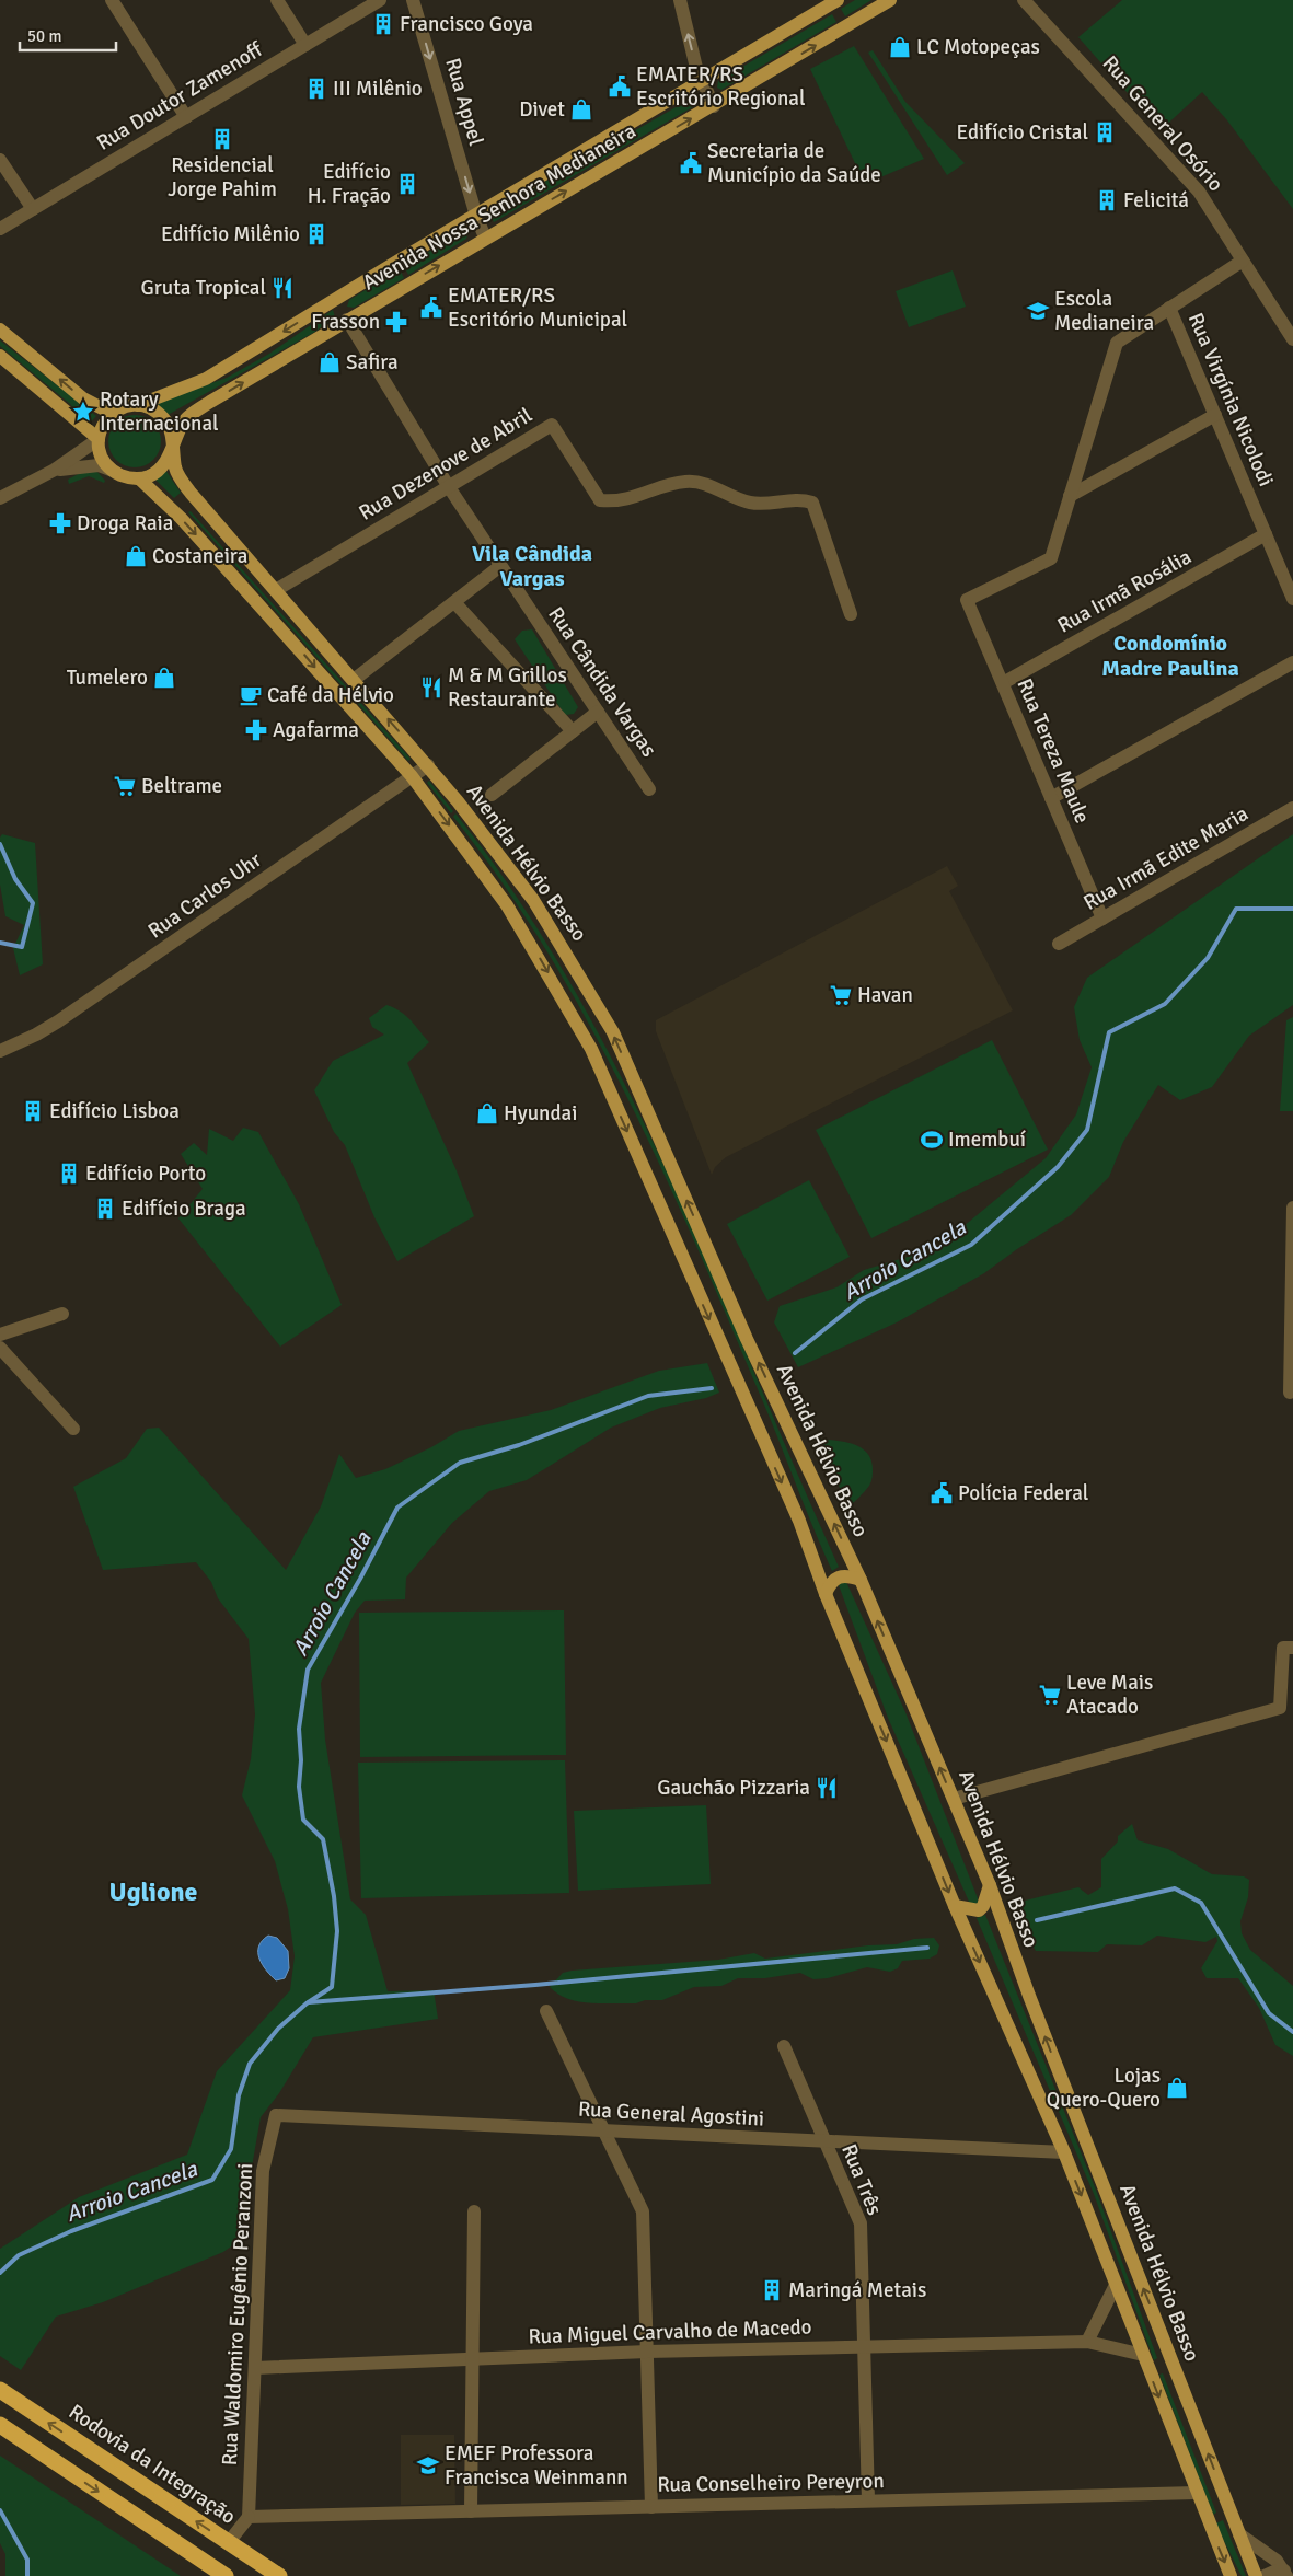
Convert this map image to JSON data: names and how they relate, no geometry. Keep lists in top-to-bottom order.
{
  "streets": {
    "highway": ["Rodovia da Integração"],
    "main road": ["Avenida Nossa Senhora Medianeira", "Avenida Hélvio Basso"],
    "street": [
      "Rua Doutor Zamenoff",
      "Rua Appel",
      "Rua General Osório",
      "Rua Virgínia Nicolodi",
      "Rua Dezenove de Abril",
      "Rua Irmã Rosália",
      "Rua Cândida Vargas",
      "Rua Tereza Maule",
      "Rua Irmã Edite Maria",
      "Rua Carlos Uhr",
      "Rua General Agostini",
      "Rua Três",
      "Rua Waldomiro Eugênio Peranzoni",
      "Rua Miguel Carvalho de Macedo",
      "Rua Conselheiro Pereyron"
    ]
  },
  "crossings": [
    ["Rua Appel", "Avenida Nossa Senhora Medianeira"],
    ["Avenida Nossa Senhora Medianeira", "Rua Cândida Vargas"],
    ["Avenida Nossa Senhora Medianeira", "Avenida Hélvio Basso"],
    ["Rua Virgínia Nicolodi", "Rua Irmã Rosália"],
    ["Rua Dezenove de Abril", "Rua Cândida Vargas"],
    ["Rua Dezenove de Abril", "Avenida Hélvio Basso"],
    ["Rua Irmã Rosália", "Rua Tereza Maule"],
    ["Rua Tereza Maule", "Rua Irmã Edite Maria"],
    ["Avenida Hélvio Basso", "Rua Carlos Uhr"],
    ["Avenida Hélvio Basso", "Rua General Agostini"],
    ["Avenida Hélvio Basso", "Rua Miguel Carvalho de Macedo"],
    ["Avenida Hélvio Basso", "Rua Conselheiro Pereyron"],
    ["Rua General Agostini", "Rua Três"],
    ["Rua General Agostini", "Rua Waldomiro Eugênio Peranzoni"],
    ["Rua Três", "Rua Miguel Carvalho de Macedo"],
    ["Rua Três", "Rua Conselheiro Pereyron"],
    ["Rua Waldomiro Eugênio Peranzoni", "Rua Miguel Carvalho de Macedo"],
    ["Rua Waldomiro Eugênio Peranzoni", "Rua Conselheiro Pereyron"]
  ],
  "one_way": ["Rua Appel"],
  "districts": ["Vila Cândida Vargas", "Condomínio Madre Paulina", "Uglione"],
  "water": ["Arroio Cancela"],
  "places": {
    "building": [
      "Francisco Goya",
      "III Milênio",
      "Edifício Cristal",
      "Residencial Jorge Pahim",
      "Edifício H. Fração",
      "Felicitá",
      "Edifício Milênio",
      "Edifício Lisboa",
      "Edifício Porto",
      "Edifício Braga",
      "Maringá Metais"
    ],
    "shop": [
      "LC Motopeças",
      "Divet",
      "Safira",
      "Costaneira",
      "Tumelero",
      "Hyundai",
      "Lojas Quero-Quero"
    ],
    "public building": [
      "EMATER/RS Escritório Regional",
      "Secretaria de Município da Saúde",
      "EMATER/RS Escritório Municipal",
      "Polícia Federal"
    ],
    "restaurant": ["Gruta Tropical", "M & M Grillos Restaurante", "Gauchão Pizzaria"],
    "school or university": ["Escola Medianeira", "EMEF Professora Francisca Weinmann"],
    "pharmacy": ["Frasson", "Droga Raia", "Agafarma"],
    "place": ["Rotary Internacional"],
    "cafe": ["Café da Hélvio"],
    "supermarket": ["Beltrame", "Havan", "Leve Mais Atacado"],
    "sports": ["Imembuí"]
  },
  "scale_bar": "50 m"
}
